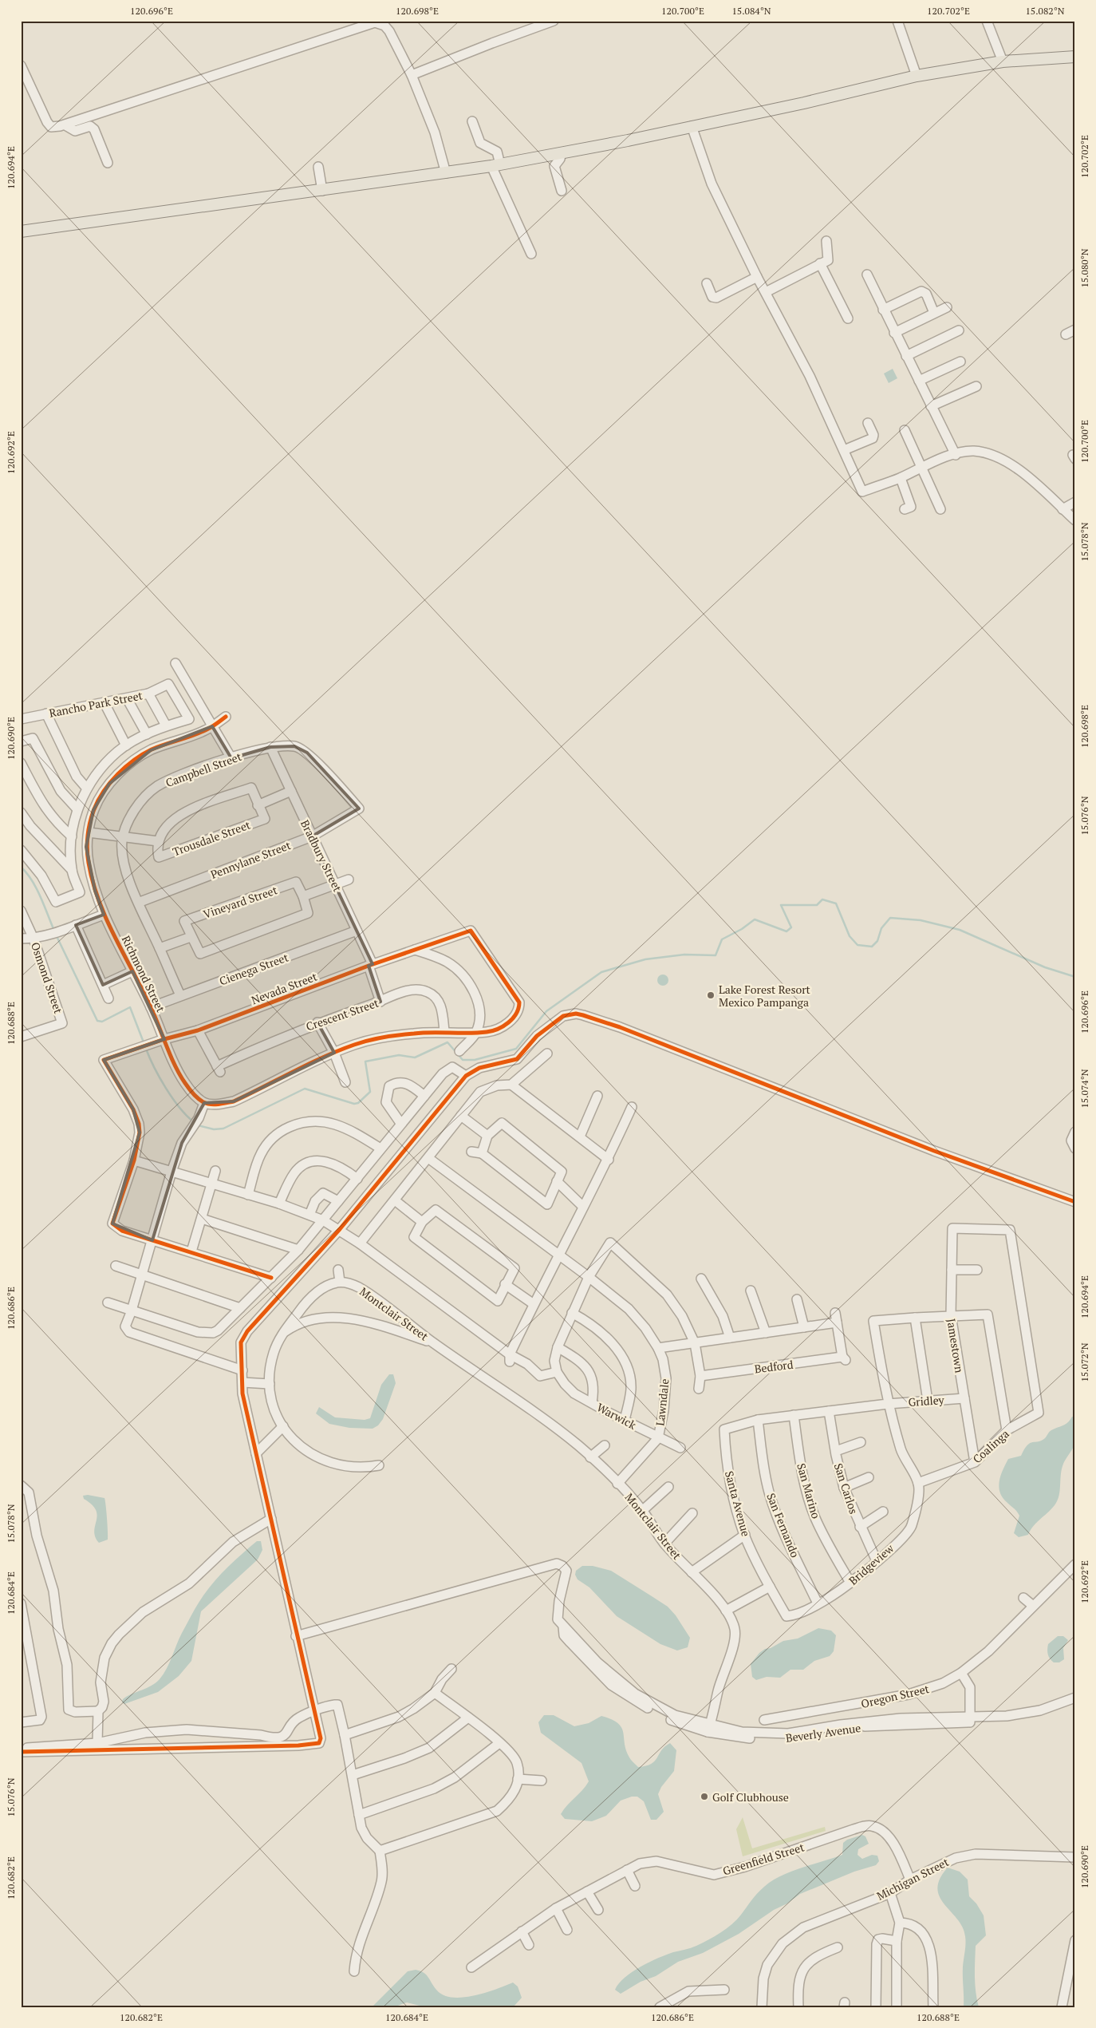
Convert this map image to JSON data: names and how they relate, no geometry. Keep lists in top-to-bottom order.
{
  "streets": {
    "street": [
      "Rancho Park Street",
      "Campbell Street",
      "Trousdale Street",
      "Bradbury Street",
      "Pennylane Street",
      "Vineyard Street",
      "Cienega Street",
      "Richmond Street",
      "Osmond Street",
      "Nevada Street",
      "Crescent Street",
      "Montclair Street",
      "Jamestown",
      "Bedford",
      "Gridley",
      "Lawndale",
      "Warwick",
      "Coalinga",
      "San Carlos",
      "San Marino",
      "Santa Avenue",
      "San Fernando",
      "Bridgeview",
      "Oregon Street",
      "Beverly Avenue",
      "Greenfield Street",
      "Michigan Street"
    ]
  },
  "crossings": [
    ["Campbell Street", "Bradbury Street"],
    ["Campbell Street", "Pennylane Street"],
    ["Campbell Street", "Cienega Street"],
    ["Bradbury Street", "Pennylane Street"],
    ["Bradbury Street", "Cienega Street"],
    ["Bradbury Street", "Nevada Street"],
    ["Bradbury Street", "Crescent Street"],
    ["Cienega Street", "Richmond Street"],
    ["Richmond Street", "Nevada Street"],
    ["Nevada Street", "Crescent Street"],
    ["Montclair Street", "Beverly Avenue"],
    ["Jamestown", "Gridley"],
    ["Jamestown", "Coalinga"],
    ["Gridley", "San Carlos"],
    ["Gridley", "San Marino"],
    ["Gridley", "Santa Avenue"],
    ["Gridley", "San Fernando"],
    ["Lawndale", "Warwick"],
    ["Coalinga", "Bridgeview"],
    ["San Carlos", "Bridgeview"],
    ["San Marino", "Bridgeview"],
    ["Santa Avenue", "Bridgeview"],
    ["San Fernando", "Bridgeview"],
    ["Greenfield Street", "Michigan Street"]
  ],
  "places": ["Lake Forest Resort Mexico Pampanga", "Golf Clubhouse"],
  "coordinates": [
    "120.696°E",
    "120.698°E",
    "120.700°E",
    "15.084°N",
    "120.702°E",
    "15.082°N",
    "120.694°E",
    "15.080°N",
    "120.692°E",
    "15.078°N",
    "120.690°E",
    "15.076°N",
    "120.688°E",
    "15.074°N",
    "120.686°E",
    "15.072°N",
    "120.684°E",
    "120.682°E"
  ]
}
